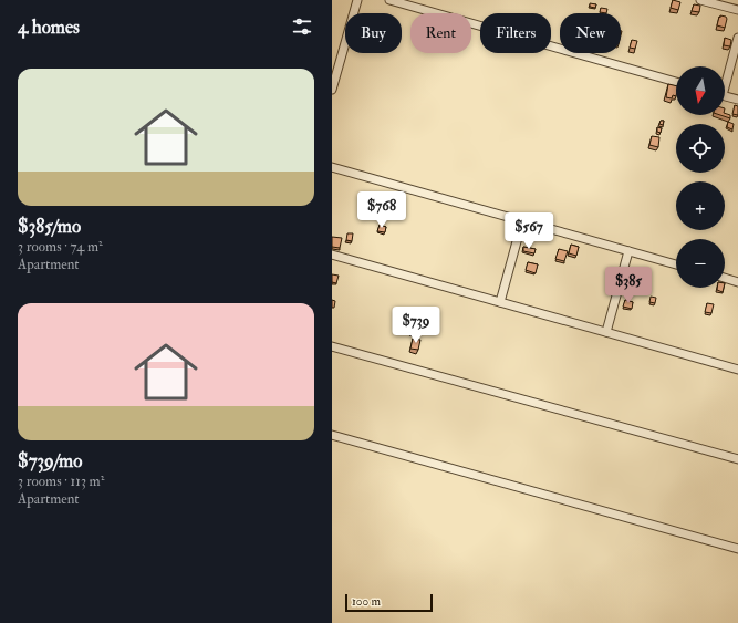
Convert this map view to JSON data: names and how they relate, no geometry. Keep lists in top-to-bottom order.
{
  "scale_bar": "100 m",
  "north": "bottom",
  "page": {
    "heading": "4 homes",
    "chip": [
      "Buy",
      "Rent",
      "Filters",
      "New"
    ],
    "list": [
      {
        "name": "$385/mo",
        "note": "3 rooms · 74 m² · Apartment"
      },
      {
        "name": "$739/mo",
        "note": "3 rooms · 113 m² · Apartment"
      }
    ],
    "map_buttons": ["+", "−"],
    "price": [
      "$768",
      "$567",
      "$385",
      "$739"
    ],
    "scale": "100 m"
  }
}
